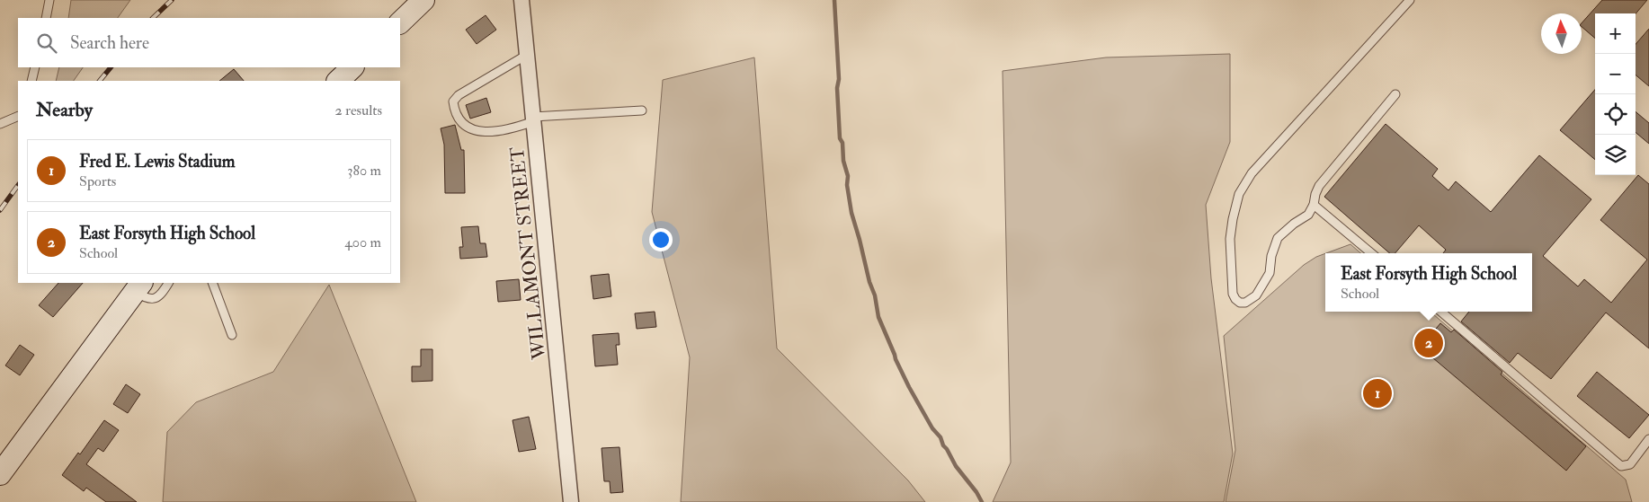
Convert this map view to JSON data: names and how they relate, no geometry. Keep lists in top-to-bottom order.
{
  "streets": {
    "street": ["WILLAMONT STREET"]
  },
  "north": "top",
  "page": {
    "map_buttons": ["+", "−"],
    "search": "Search here",
    "heading": ["Nearby", "2 results"],
    "list": [
      {
        "mark": "1",
        "name": "Fred E. Lewis Stadium",
        "note": "Sports",
        "value": "380 m"
      },
      {
        "mark": "2",
        "name": "East Forsyth High School",
        "note": "School",
        "value": "400 m"
      }
    ],
    "popup": ["East Forsyth High School", "School"],
    "pins": ["2", "1"]
  }
}
